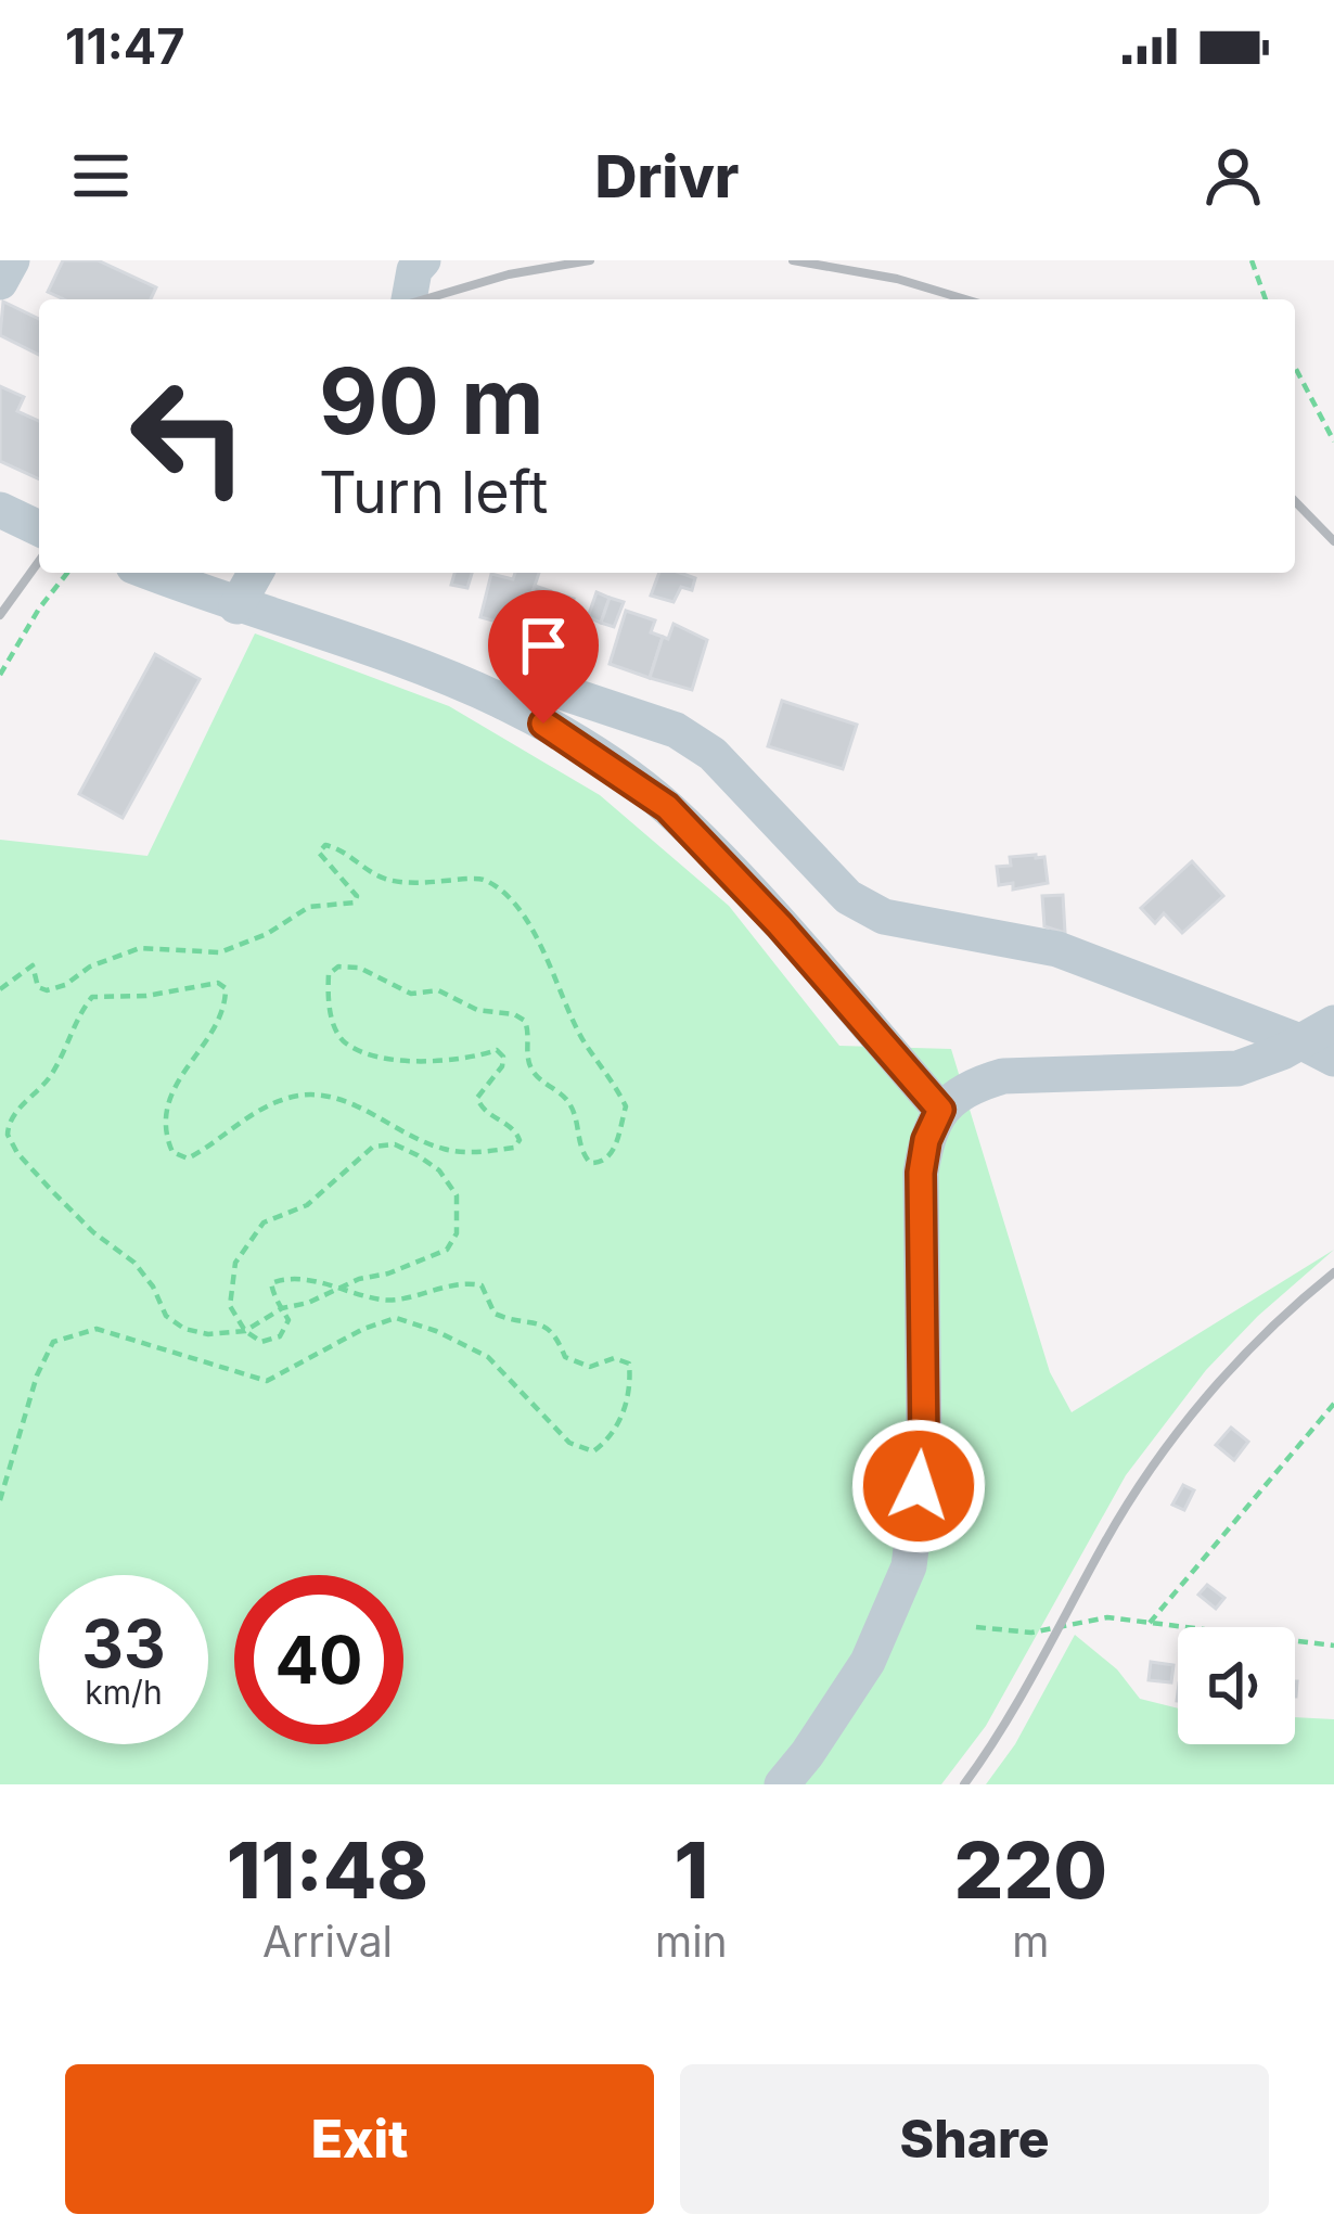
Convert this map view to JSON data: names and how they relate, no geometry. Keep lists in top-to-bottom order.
{
  "page": {
    "status": "11:47",
    "header": "Drivr",
    "turn": ["90 m", "Turn left"],
    "speed": "33 km/h",
    "limit": "40",
    "eta": [
      "11:48",
      "Arrival",
      "1",
      "min",
      "220",
      "m"
    ],
    "buttons": ["Exit", "Share"]
  }
}
